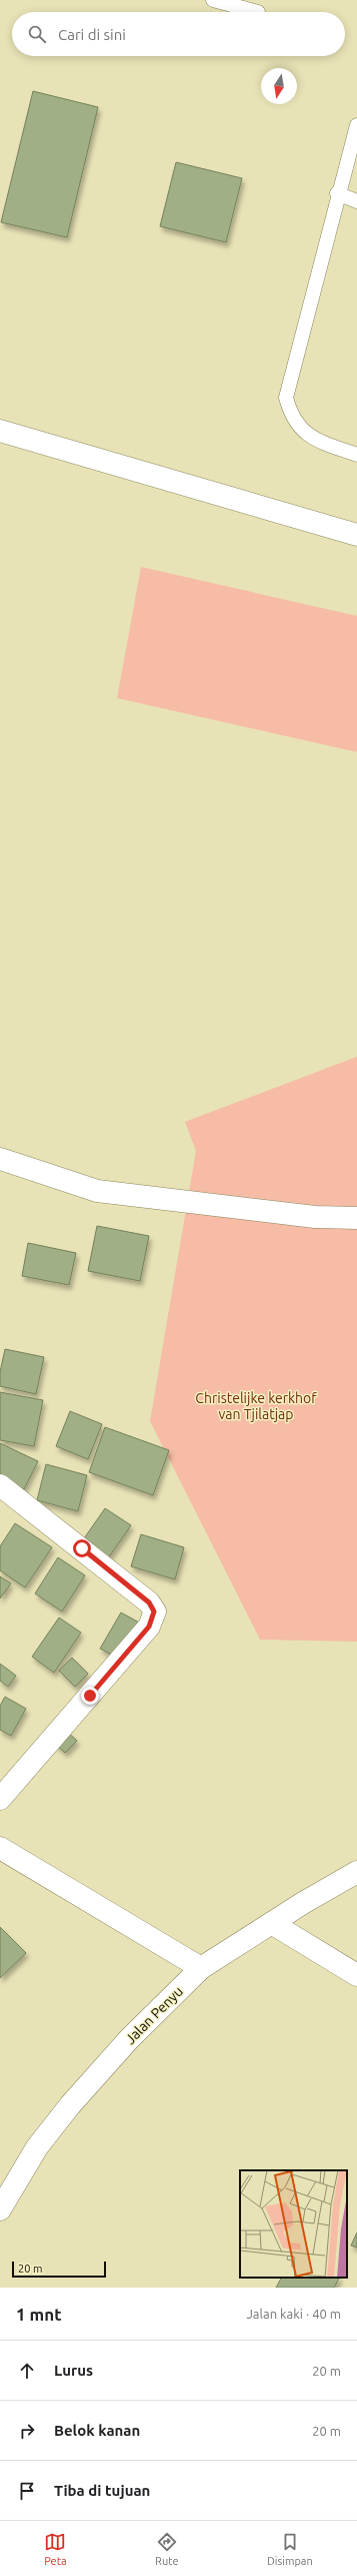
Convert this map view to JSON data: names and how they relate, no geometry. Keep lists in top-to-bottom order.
{
  "streets": {
    "main road": ["Jalan Penyu"]
  },
  "parks": ["Christelijke kerkhof van Tjilatjap"],
  "scale_bar": "20 m",
  "north": "bottom",
  "page": {
    "search": "Cari di sini",
    "scale": "20 m",
    "heading": ["1 mnt", "Jalan kaki · 40 m"],
    "list": [
      ["Lurus", "20 m"],
      ["Belok kanan", "20 m"],
      "Tiba di tujuan"
    ],
    "nav": ["Peta", "Rute", "Disimpan"]
  }
}
